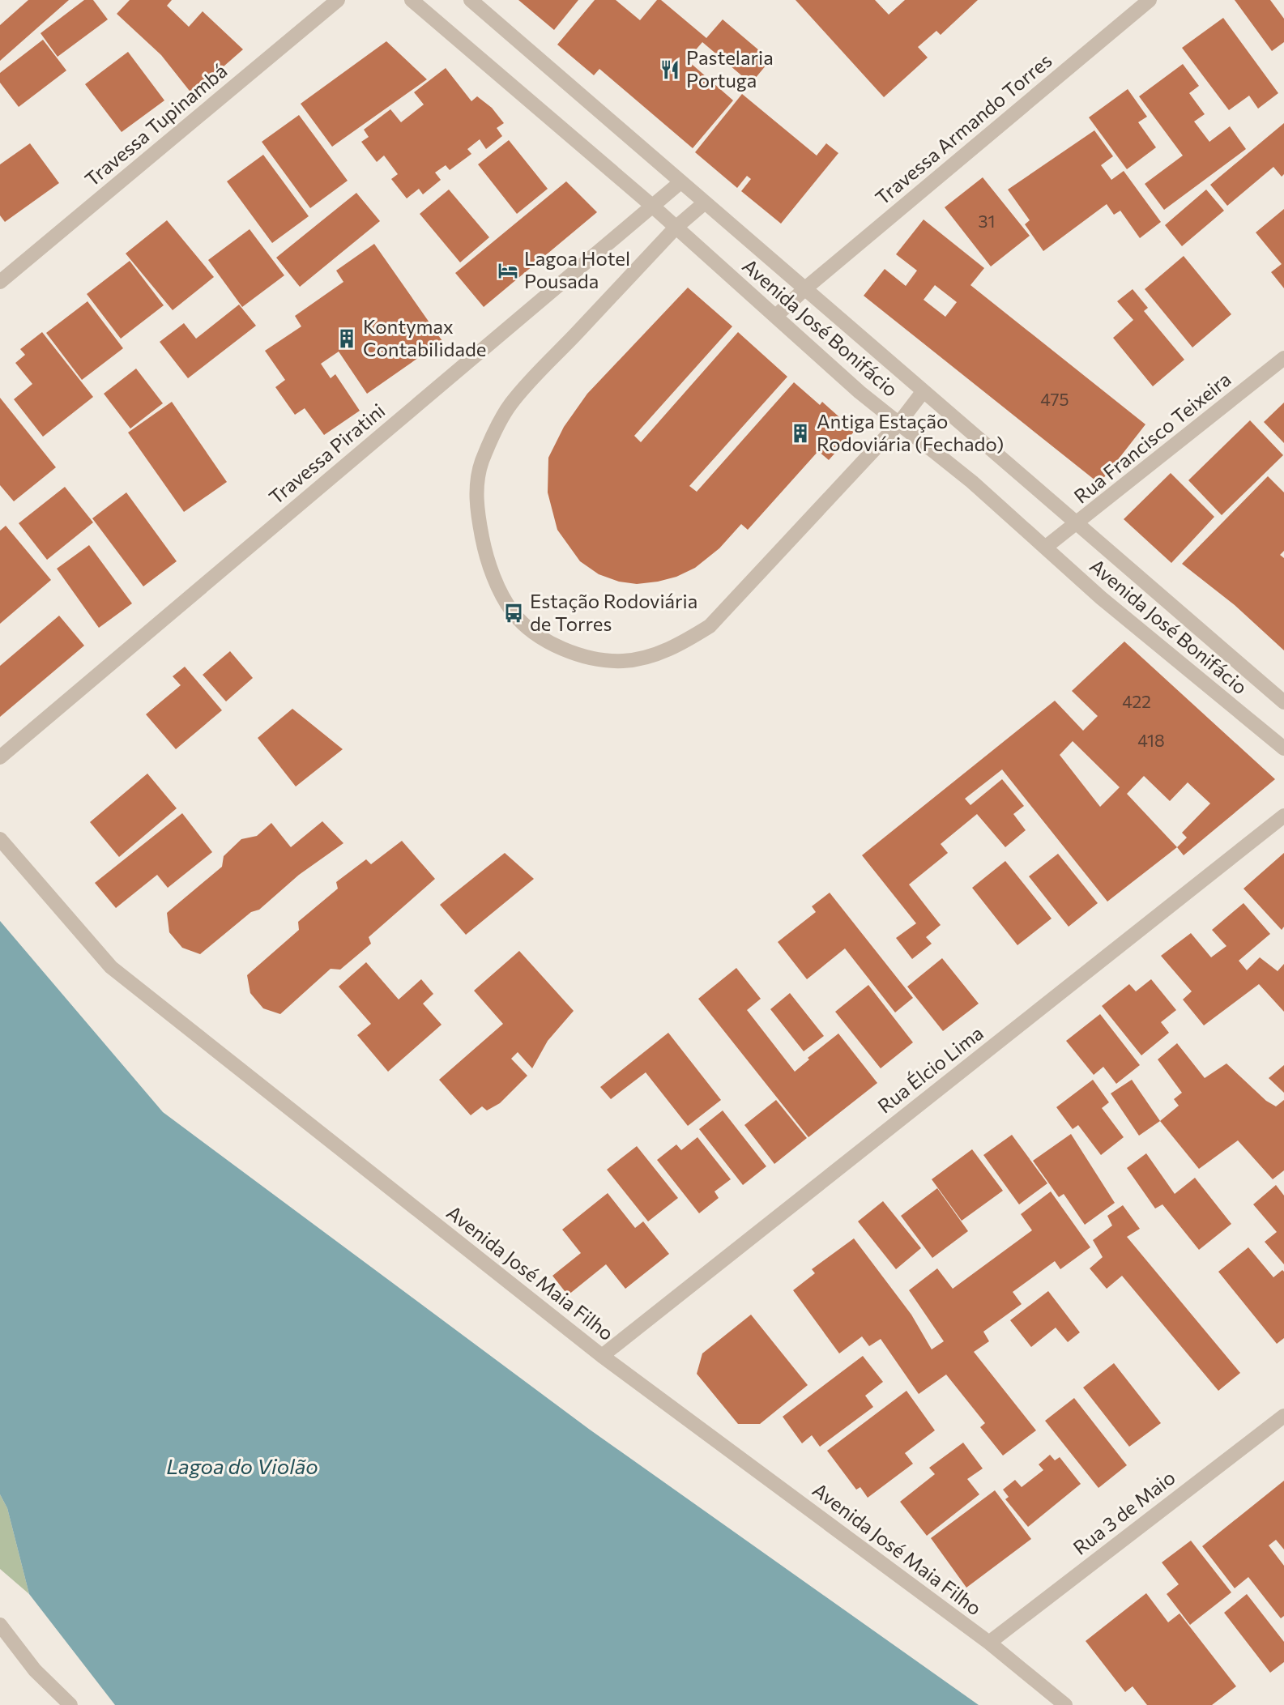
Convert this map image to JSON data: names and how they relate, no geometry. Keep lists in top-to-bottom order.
{
  "streets": {
    "street": [
      "Travessa Tupinambá",
      "Travessa Armando Torres",
      "Avenida José Bonifácio",
      "Rua Francisco Teixeira",
      "Travessa Piratini",
      "Rua Élcio Lima",
      "Avenida José Maia Filho",
      "Rua 3 de Maio"
    ]
  },
  "crossings": [
    ["Travessa Armando Torres", "Avenida José Bonifácio"],
    ["Avenida José Bonifácio", "Rua Francisco Teixeira"],
    ["Avenida José Bonifácio", "Travessa Piratini"],
    ["Rua Élcio Lima", "Avenida José Maia Filho"],
    ["Avenida José Maia Filho", "Rua 3 de Maio"]
  ],
  "water": ["Lagoa do Violão"],
  "places": {
    "restaurant": ["Pastelaria Portuga"],
    "hotel": ["Lagoa Hotel Pousada"],
    "building": ["Kontymax Contabilidade", "Antiga Estação Rodoviária (Fechado)"],
    "bus stop": ["Estação Rodoviária de Torres"]
  },
  "house_numbers": [
    "31",
    "475",
    "422",
    "418"
  ]
}
